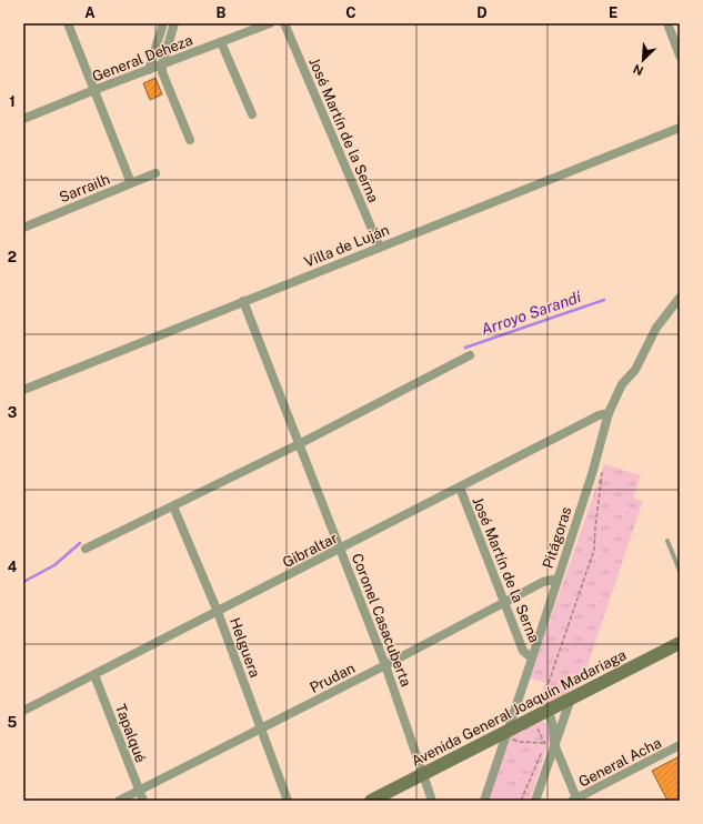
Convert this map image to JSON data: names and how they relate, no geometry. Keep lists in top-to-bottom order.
{
  "streets": {
    "main road": ["Avenida General Joaquín Madariaga"],
    "street": [
      "General Deheza",
      "José Martín de la Serna",
      "Sarrailh",
      "Villa de Luján",
      "Pitágoras",
      "Gibraltar",
      "Coronel Casacuberta",
      "Helguera",
      "Prudan",
      "Tapalqué",
      "General Acha"
    ]
  },
  "crossings": [
    ["José Martín de la Serna", "Villa de Luján"],
    ["José Martín de la Serna", "Pitágoras"],
    ["José Martín de la Serna", "Gibraltar"],
    ["José Martín de la Serna", "Prudan"],
    ["Villa de Luján", "Coronel Casacuberta"],
    ["Pitágoras", "Gibraltar"],
    ["Pitágoras", "Prudan"],
    ["Pitágoras", "Avenida General Joaquín Madariaga"],
    ["Gibraltar", "Coronel Casacuberta"],
    ["Gibraltar", "Helguera"],
    ["Gibraltar", "Tapalqué"],
    ["Coronel Casacuberta", "Prudan"],
    ["Coronel Casacuberta", "Avenida General Joaquín Madariaga"],
    ["Helguera", "Prudan"],
    ["Prudan", "Tapalqué"]
  ],
  "water": ["Arroyo Sarandí"],
  "north": "bottom left",
  "grid": {
    "columns": [
      "A",
      "B",
      "C",
      "D",
      "E"
    ],
    "rows": [
      "1",
      "2",
      "3",
      "4",
      "5"
    ]
  }
}
